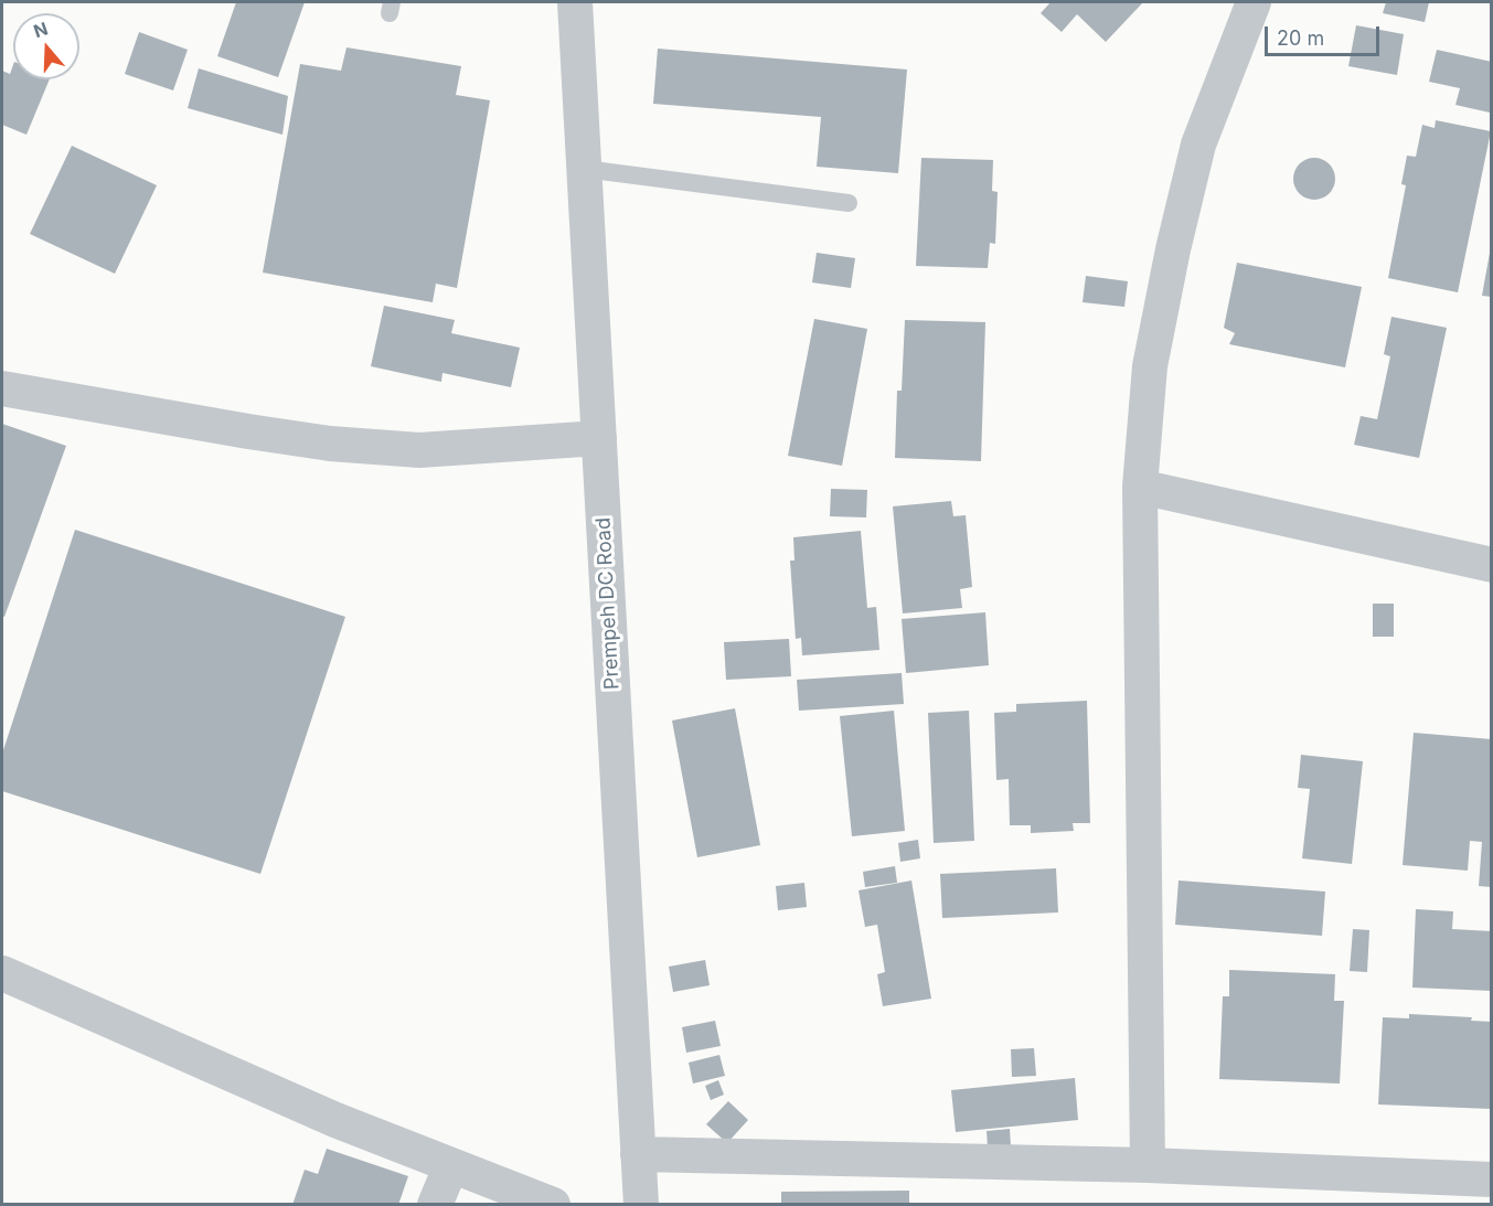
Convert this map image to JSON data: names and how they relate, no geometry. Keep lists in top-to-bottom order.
{
  "streets": {
    "street": ["Prempeh DC Road"]
  },
  "scale_bar": "20 m",
  "north": "top"
}
